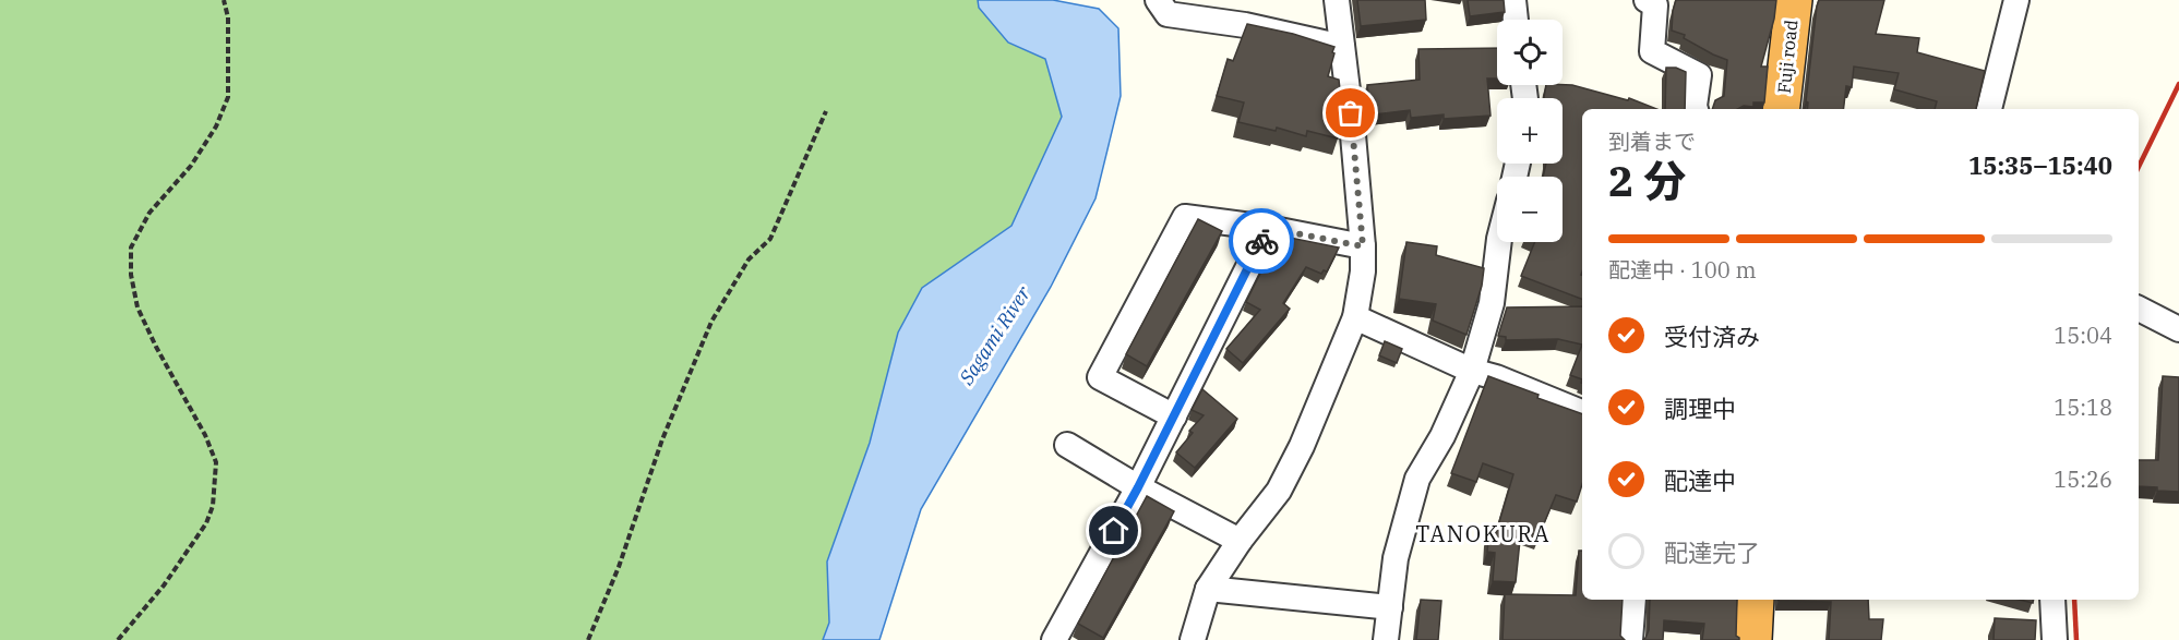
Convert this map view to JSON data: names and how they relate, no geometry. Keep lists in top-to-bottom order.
{
  "streets": {
    "highway": ["Fuji road"]
  },
  "districts": ["TANOKURA"],
  "water": ["Sagami River"],
  "page": {
    "map_buttons": ["+", "−"],
    "heading": ["2 分", "到着まで", "15:35–15:40"],
    "bar": "配達中 · 100 m",
    "list": [
      ["受付済み", "15:04"],
      ["調理中", "15:18"],
      ["配達中", "15:26"],
      "配達完了"
    ]
  }
}
